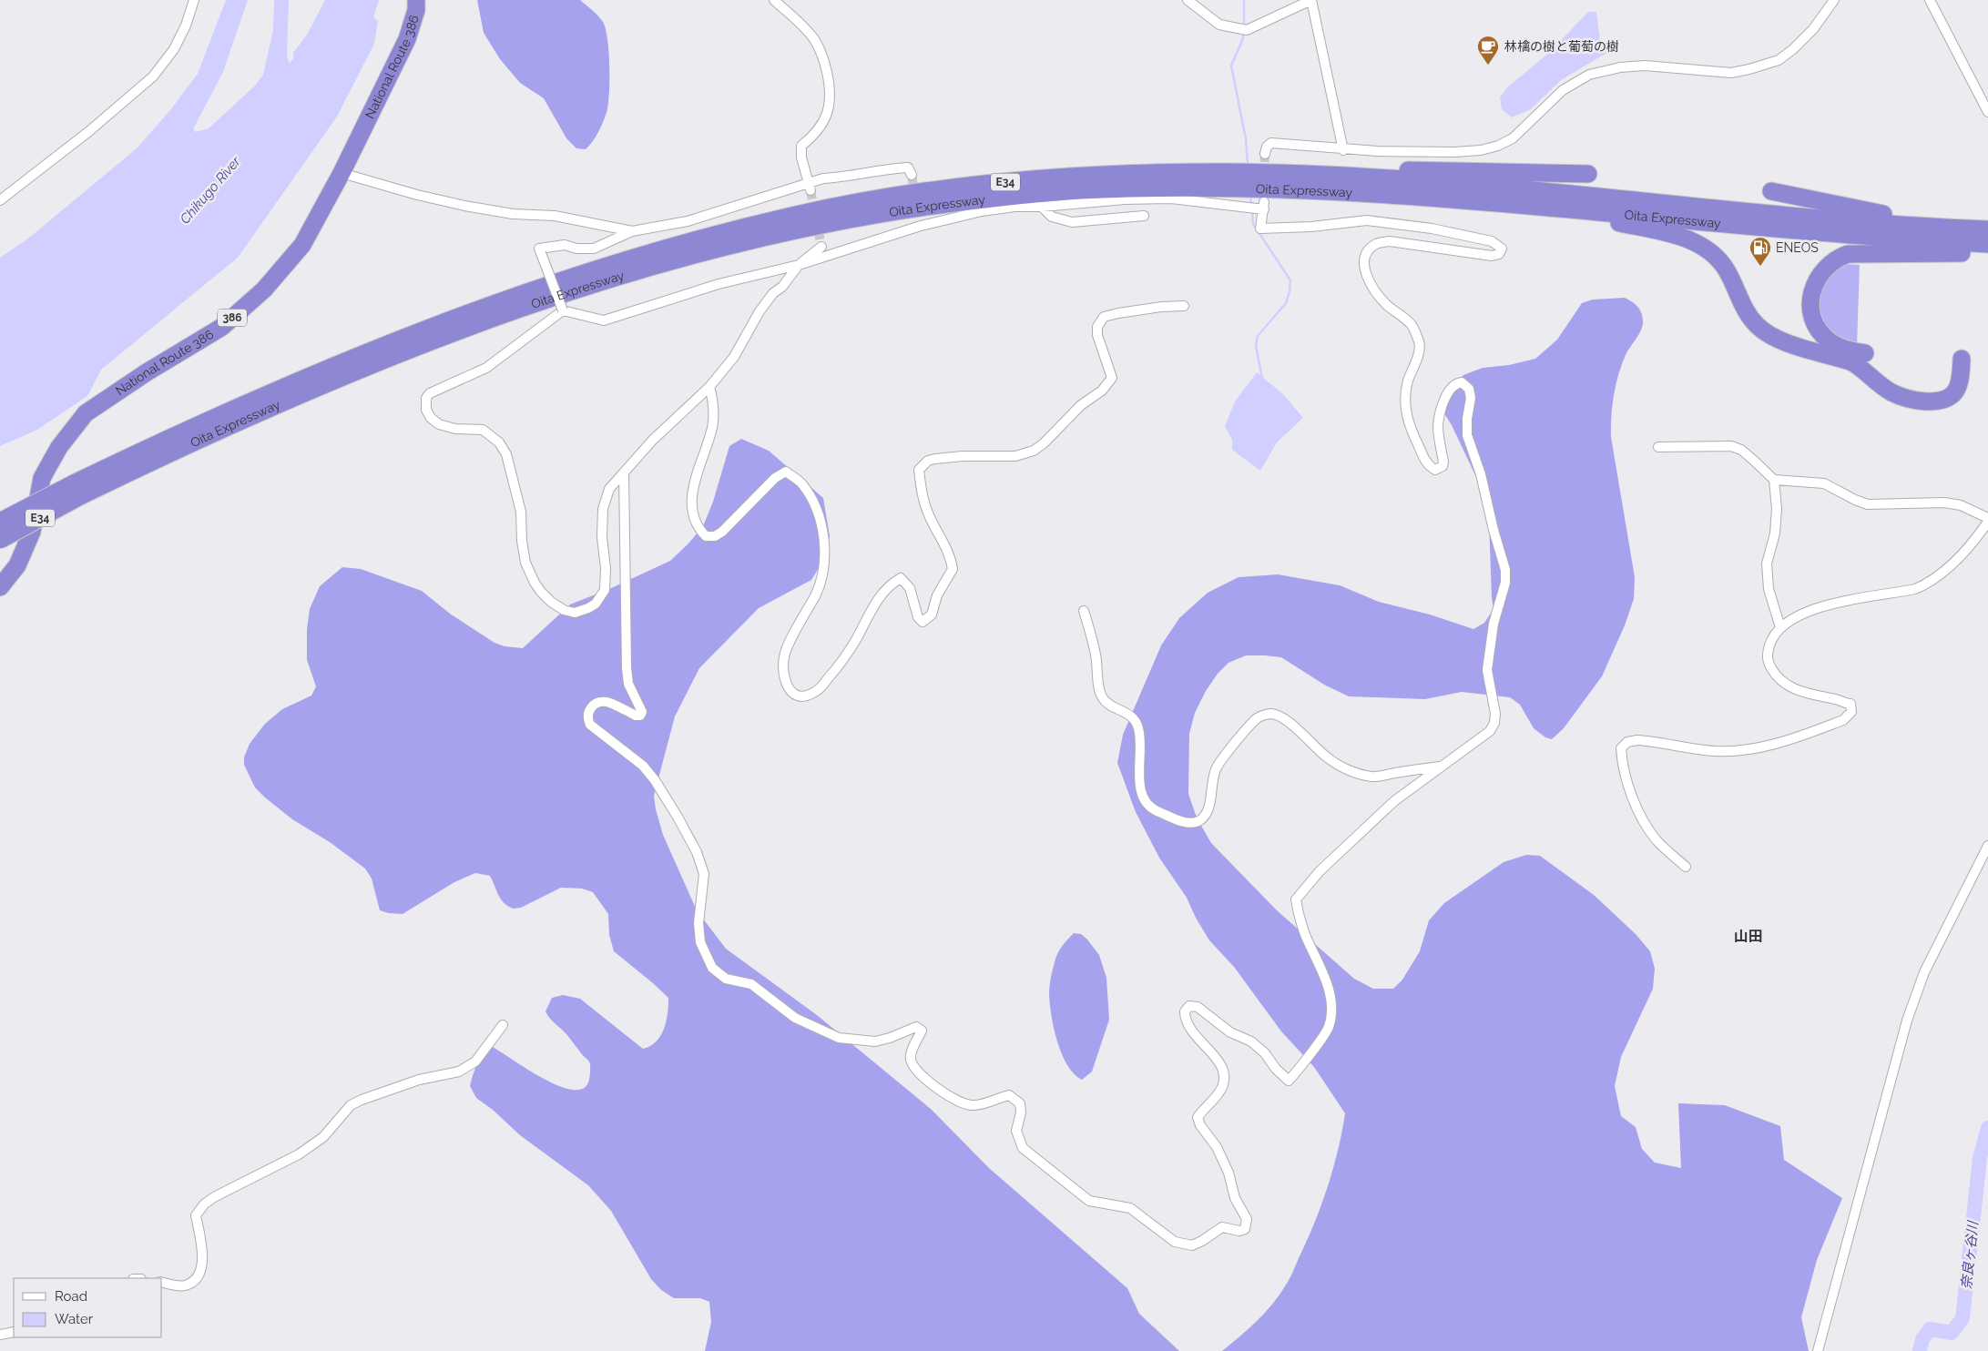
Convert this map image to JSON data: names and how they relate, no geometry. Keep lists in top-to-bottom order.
{
  "streets": {
    "highway": [
      "National Route 386",
      "E34",
      "Oita Expressway",
      "386"
    ]
  },
  "districts": ["山田"],
  "water": ["Chikugo River", "奈良ヶ谷川"],
  "places": {
    "cafe": ["林檎の樹と葡萄の樹"],
    "fuel station": ["ENEOS"]
  },
  "legend": ["Road", "Water"]
}
